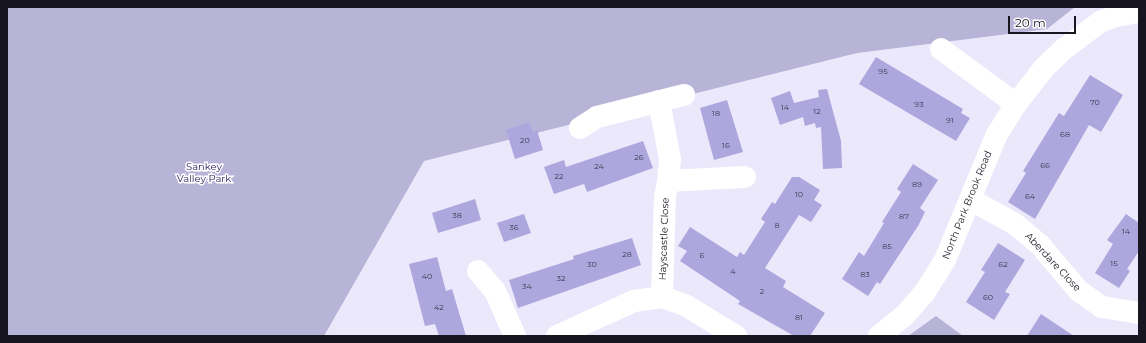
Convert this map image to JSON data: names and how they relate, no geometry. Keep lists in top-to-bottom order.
{
  "streets": {
    "street": ["North Park Brook Road", "Hayscastle Close", "Aberdare Close"]
  },
  "crossings": [
    ["North Park Brook Road", "Aberdare Close"]
  ],
  "parks": ["Sankey Valley Park"],
  "house_numbers": [
    "95",
    "70",
    "93",
    "14",
    "12",
    "18",
    "91",
    "68",
    "20",
    "16",
    "26",
    "66",
    "24",
    "22",
    "89",
    "10",
    "64",
    "38",
    "87",
    "8",
    "36",
    "14",
    "85",
    "28",
    "6",
    "15",
    "30",
    "62",
    "4",
    "83",
    "40",
    "32",
    "34",
    "2",
    "60",
    "42",
    "81"
  ],
  "scale_bar": "20 m"
}
